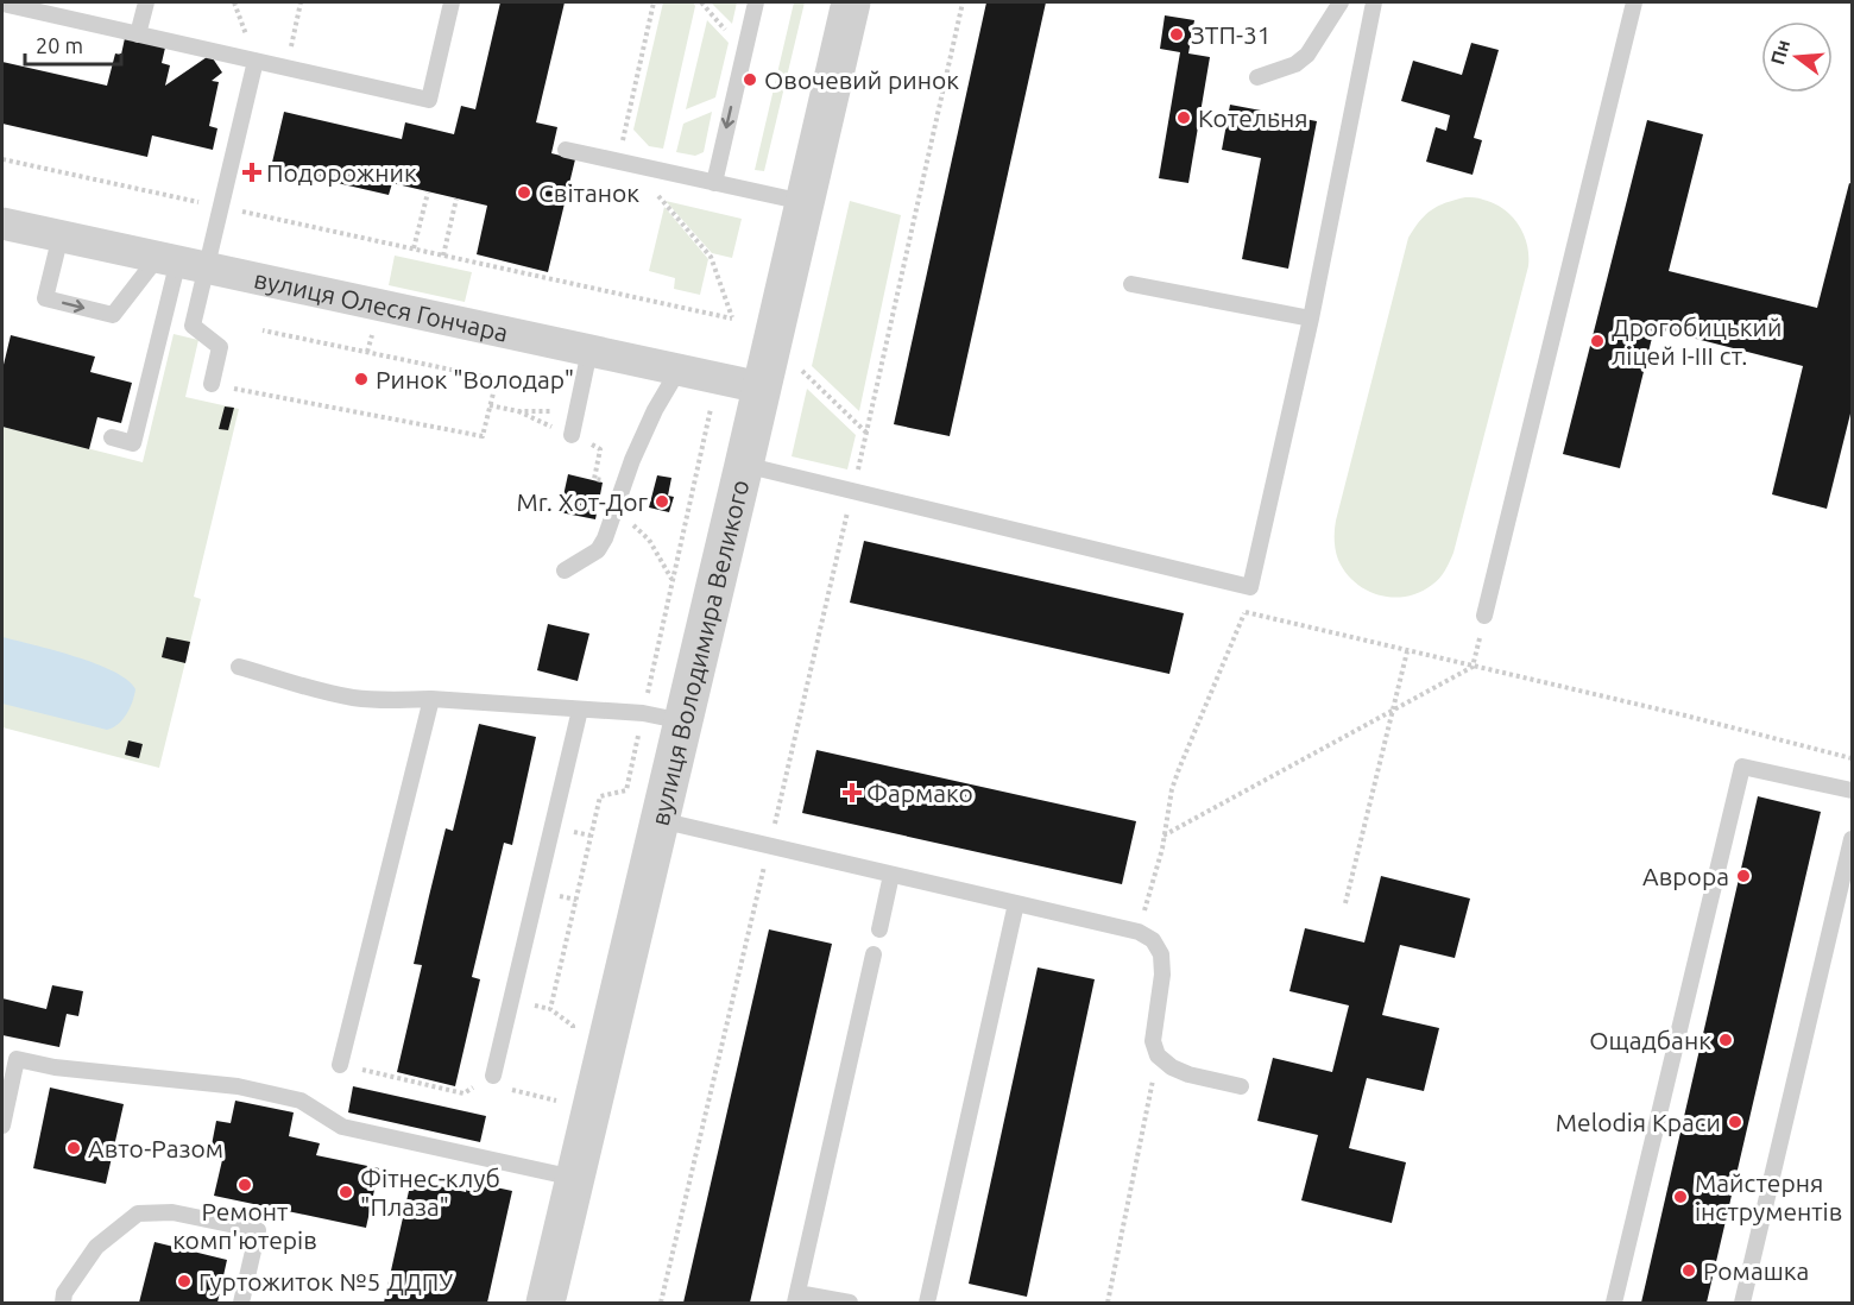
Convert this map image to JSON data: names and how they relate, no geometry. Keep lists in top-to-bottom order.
{
  "streets": {
    "street": ["вулиця Олеся Гончара", "вулиця Володимира Великого"]
  },
  "crossings": [
    ["вулиця Олеся Гончара", "вулиця Володимира Великого"]
  ],
  "places": {
    "other": [
      "ЗТП-31",
      "Овочевий ринок",
      "Котельня",
      "Світанок",
      "Дрогобицький ліцей І-ІІІ ст.",
      "Ринок \"Володар\"",
      "Mr. Хот-Дог",
      "Аврора",
      "Ощадбанк",
      "Melodiя Краси",
      "Авто-Разом",
      "Ремонт комп'ютерів",
      "Фітнес-клуб \"Плаза\"",
      "Майстерня інструментів",
      "Ромашка",
      "Гуртожиток №5 ДДПУ"
    ],
    "health": ["Подорожник", "Фармако"]
  },
  "scale_bar": "20 m",
  "north": "left"
}
